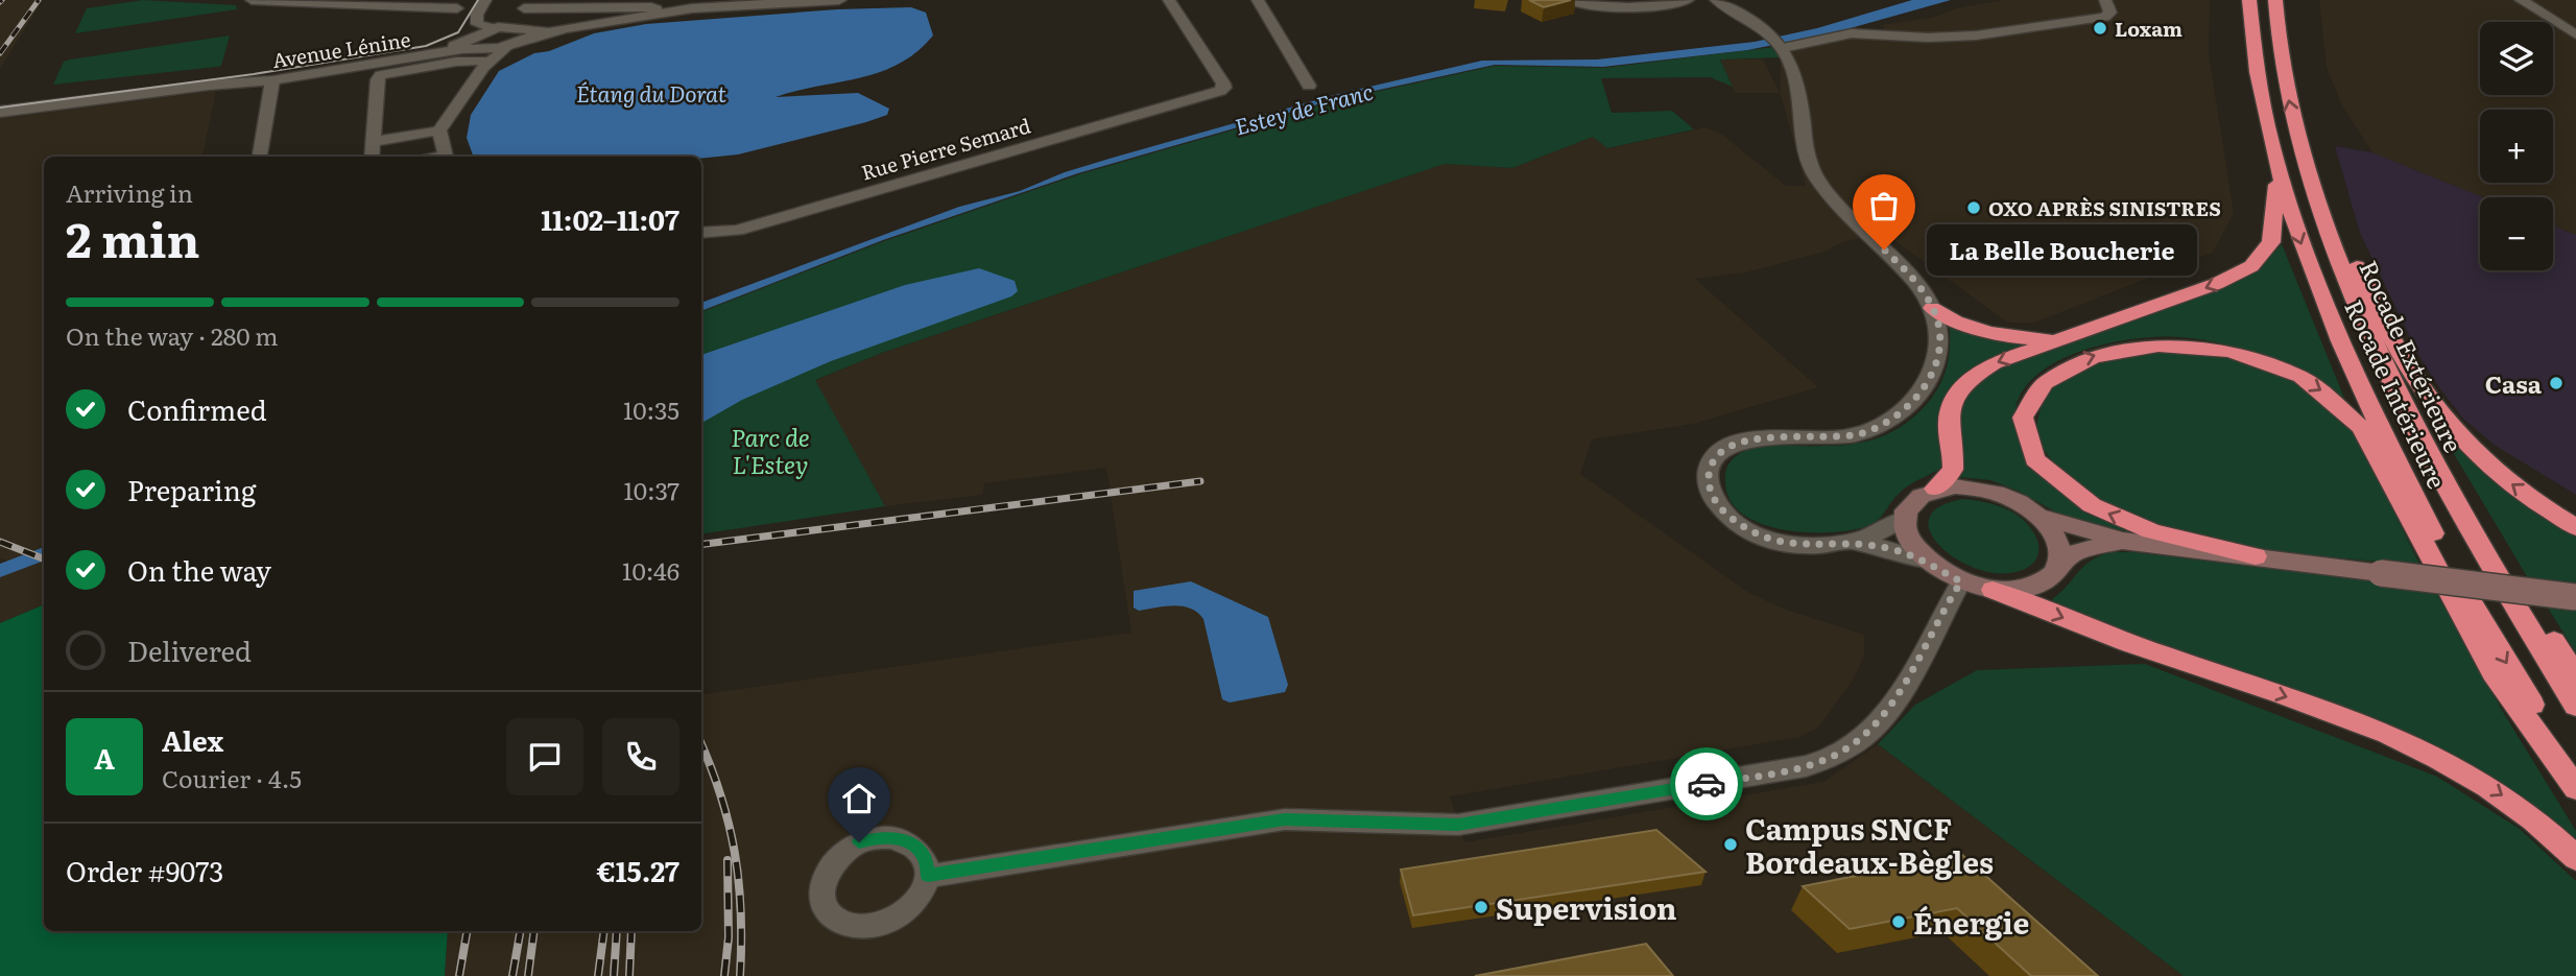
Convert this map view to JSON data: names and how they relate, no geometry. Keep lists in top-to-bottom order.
{
  "streets": {
    "highway": ["Rocade Extérieure", "Rocade Intérieure"],
    "street": ["Avenue Lénine", "Rue Pierre Semard"]
  },
  "water": ["Étang du Dorat", "Estey de Franc"],
  "parks": ["Parc de L'Estey"],
  "places": [
    "Loxam",
    "OXO APRÈS SINISTRES",
    "La Belle Boucherie",
    "Casa",
    "Campus SNCF Bordeaux-Bègles",
    "Supervision",
    "Énergie"
  ],
  "page": {
    "map_buttons": ["+", "−"],
    "heading": ["2 min", "Arriving in", "11:02–11:07"],
    "panel": [
      "Alex",
      "Courier · 4.5",
      "Order #9073",
      "€15.27"
    ],
    "bubble": "La Belle Boucherie",
    "bar": "On the way · 280 m",
    "list": [
      ["Confirmed", "10:35"],
      ["Preparing", "10:37"],
      ["On the way", "10:46"],
      "Delivered"
    ],
    "round": "A"
  }
}
